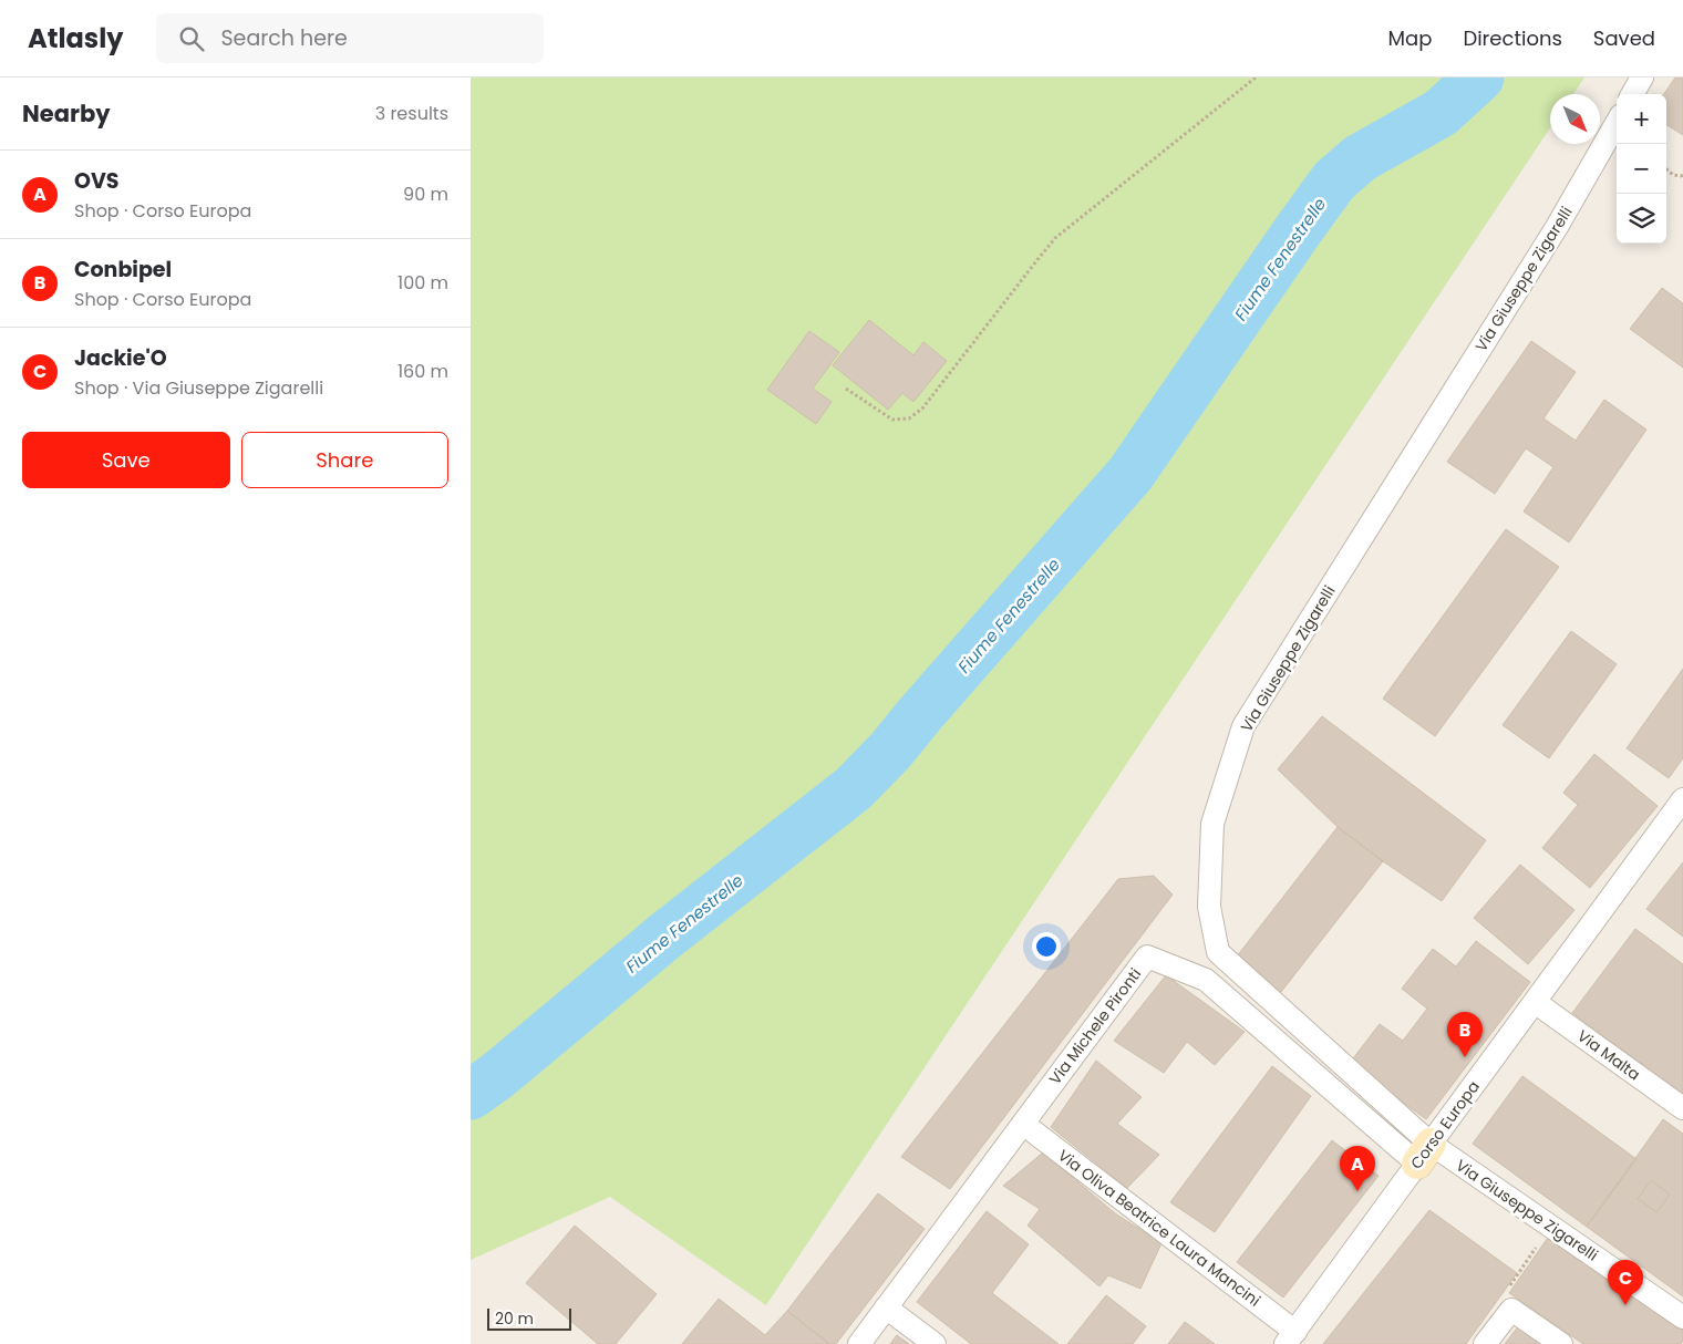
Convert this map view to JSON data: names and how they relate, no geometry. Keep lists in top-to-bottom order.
{
  "streets": {
    "street": [
      "Via Giuseppe Zigarelli",
      "Via Michele Pironti",
      "Via Malta",
      "Corso Europa",
      "Via Oliva Beatrice Laura Mancini"
    ]
  },
  "crossings": [
    ["Via Giuseppe Zigarelli", "Via Michele Pironti"],
    ["Via Giuseppe Zigarelli", "Corso Europa"],
    ["Via Michele Pironti", "Corso Europa"],
    ["Via Michele Pironti", "Via Oliva Beatrice Laura Mancini"],
    ["Via Malta", "Corso Europa"],
    ["Corso Europa", "Via Oliva Beatrice Laura Mancini"]
  ],
  "water": ["Fiume Fenestrelle"],
  "scale_bar": "20 m",
  "north": "bottom right",
  "page": {
    "header": "Atlasly",
    "search": "Search here",
    "nav": ["Map", "Directions", "Saved"],
    "heading": ["Nearby", "3 results"],
    "map_buttons": ["+", "−"],
    "list": [
      {
        "mark": "A",
        "name": "OVS",
        "note": "Shop · Corso Europa",
        "value": "90 m"
      },
      {
        "mark": "B",
        "name": "Conbipel",
        "note": "Shop · Corso Europa",
        "value": "100 m"
      },
      {
        "mark": "C",
        "name": "Jackie'O",
        "note": "Shop · Via Giuseppe Zigarelli",
        "value": "160 m"
      }
    ],
    "buttons": ["Save", "Share"],
    "pins": ["B", "A", "C"],
    "scale": "20 m"
  }
}
